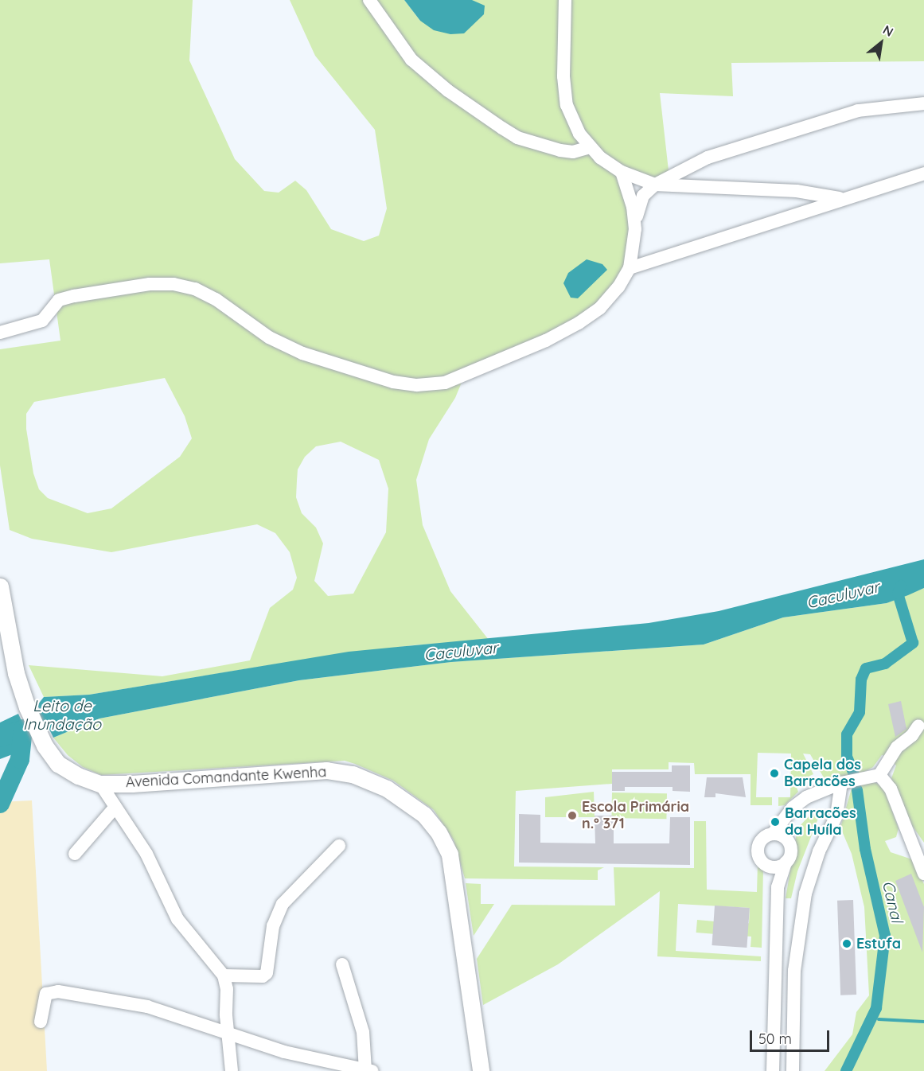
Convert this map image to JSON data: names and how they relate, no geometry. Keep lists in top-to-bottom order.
{
  "streets": {
    "main road": ["Avenida Comandante Kwenha"]
  },
  "water": ["Caculuvar", "Leito de Inundação", "Canal"],
  "places": [
    "Capela dos Barracões",
    "Escola Primária n.º 371",
    "Barracões da Huíla",
    "Estufa"
  ],
  "scale_bar": "50 m",
  "north": "top right"
}
